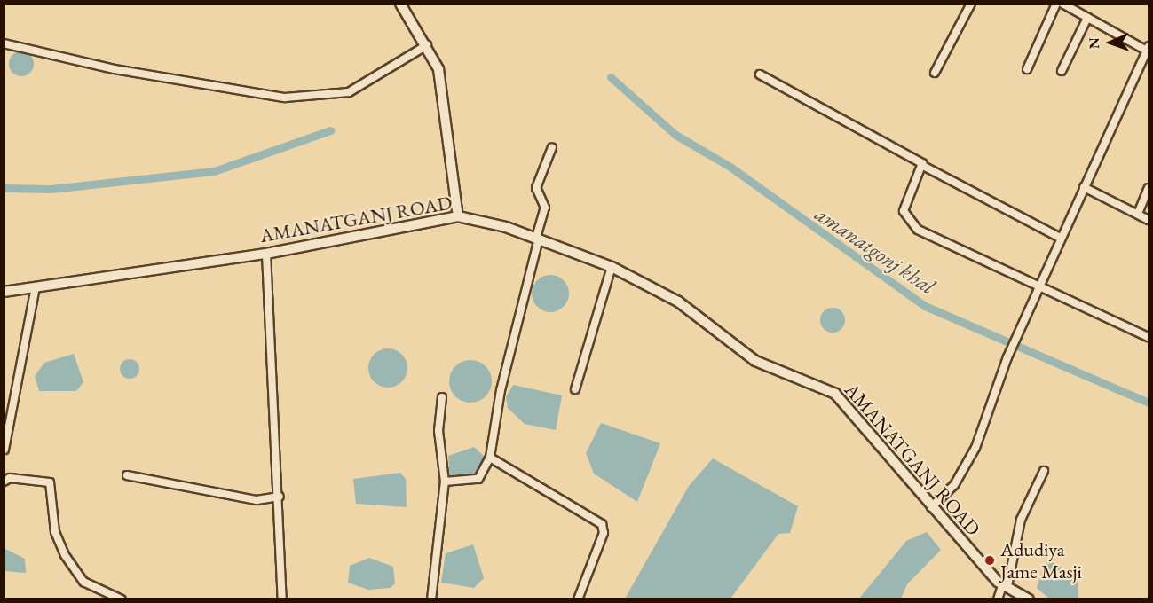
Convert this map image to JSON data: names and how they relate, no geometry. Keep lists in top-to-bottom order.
{
  "streets": {
    "main road": ["AMANATGANJ ROAD"]
  },
  "water": ["amanatgonj khal"],
  "places": ["Adudiya Jame Masji"],
  "north": "left"
}
